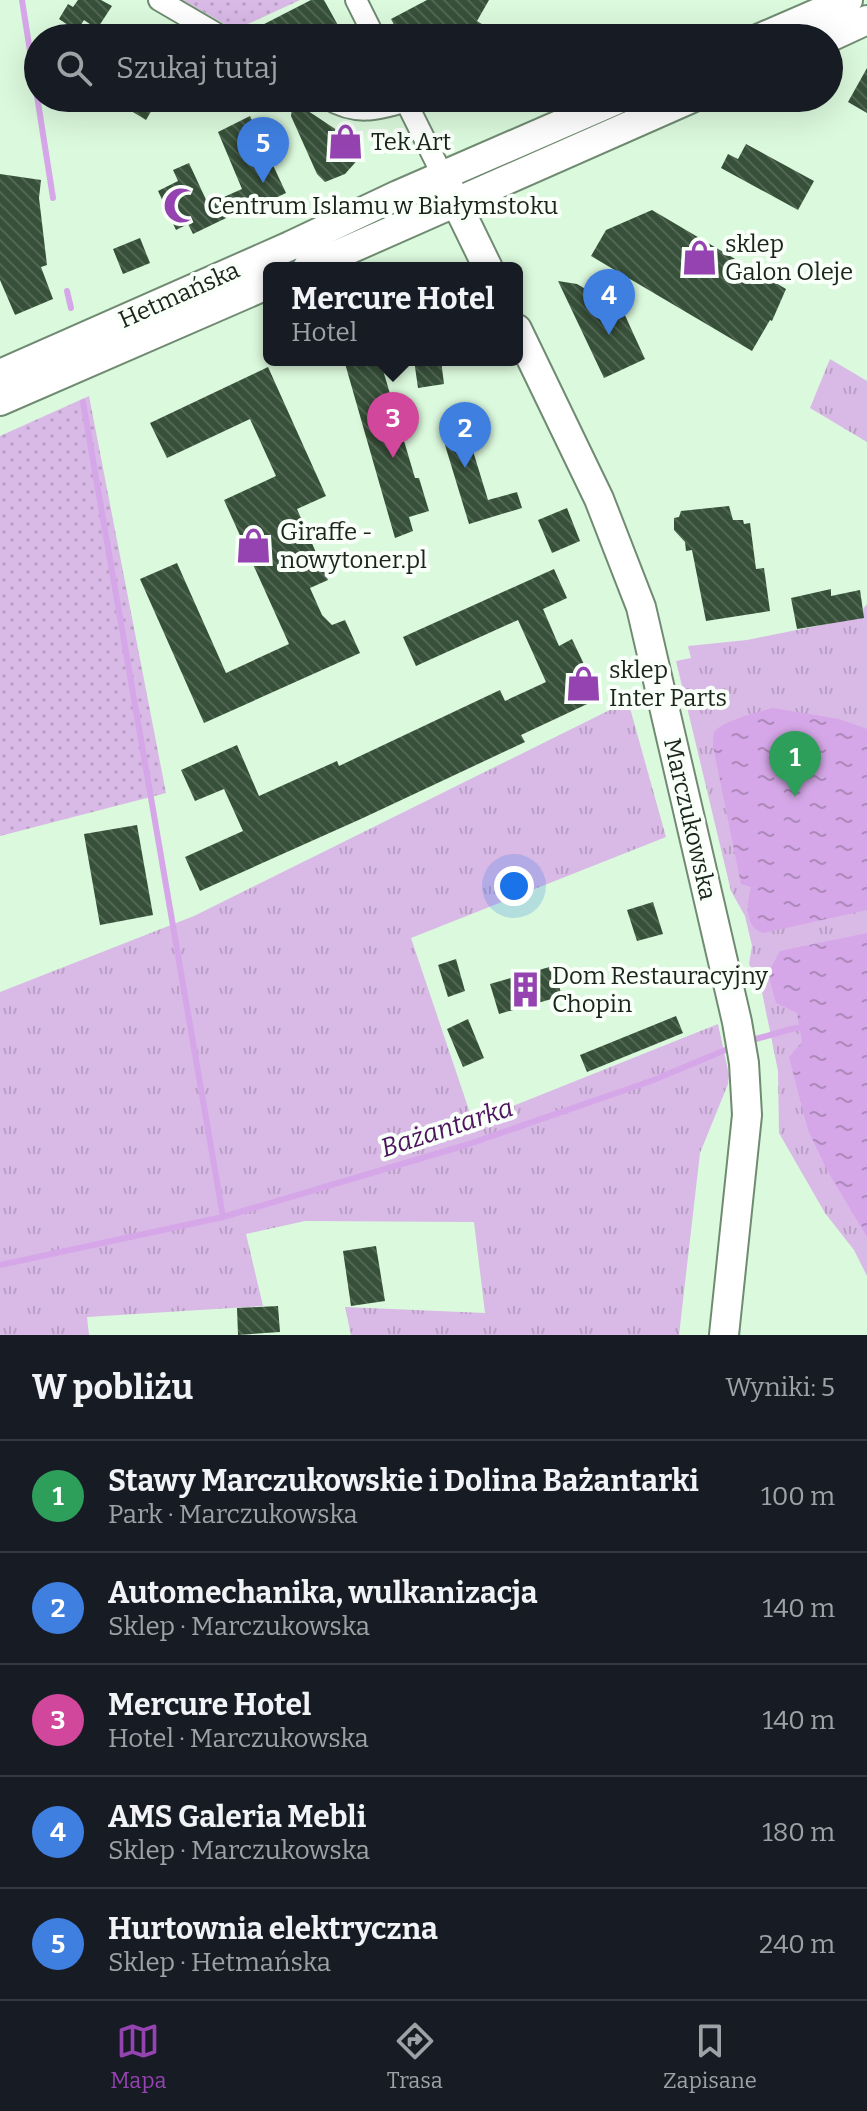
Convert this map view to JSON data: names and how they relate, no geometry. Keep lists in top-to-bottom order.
{
  "streets": {
    "main road": ["Hetmańska", "Marczukowska"]
  },
  "water": ["Bażantarka"],
  "places": {
    "shop": [
      "Tek Art",
      "sklep Galon Oleje",
      "Giraffe - nowytoner.pl",
      "sklep Inter Parts"
    ],
    "mosque": ["Centrum Islamu w Białymstoku"],
    "building": ["Dom Restauracyjny Chopin"]
  },
  "page": {
    "search": "Szukaj tutaj",
    "pins": [
      "5",
      "4",
      "3",
      "2",
      "1"
    ],
    "popup": ["Mercure Hotel", "Hotel"],
    "heading": ["W pobliżu", "Wyniki: 5"],
    "list": [
      {
        "mark": "1",
        "name": "Stawy Marczukowskie i Dolina Bażantarki",
        "note": "Park · Marczukowska",
        "value": "100 m"
      },
      {
        "mark": "2",
        "name": "Automechanika, wulkanizacja",
        "note": "Sklep · Marczukowska",
        "value": "140 m"
      },
      {
        "mark": "3",
        "name": "Mercure Hotel",
        "note": "Hotel · Marczukowska",
        "value": "140 m"
      },
      {
        "mark": "4",
        "name": "AMS Galeria Mebli",
        "note": "Sklep · Marczukowska",
        "value": "180 m"
      },
      {
        "mark": "5",
        "name": "Hurtownia elektryczna",
        "note": "Sklep · Hetmańska",
        "value": "240 m"
      }
    ],
    "nav": ["Mapa", "Trasa", "Zapisane"]
  }
}
